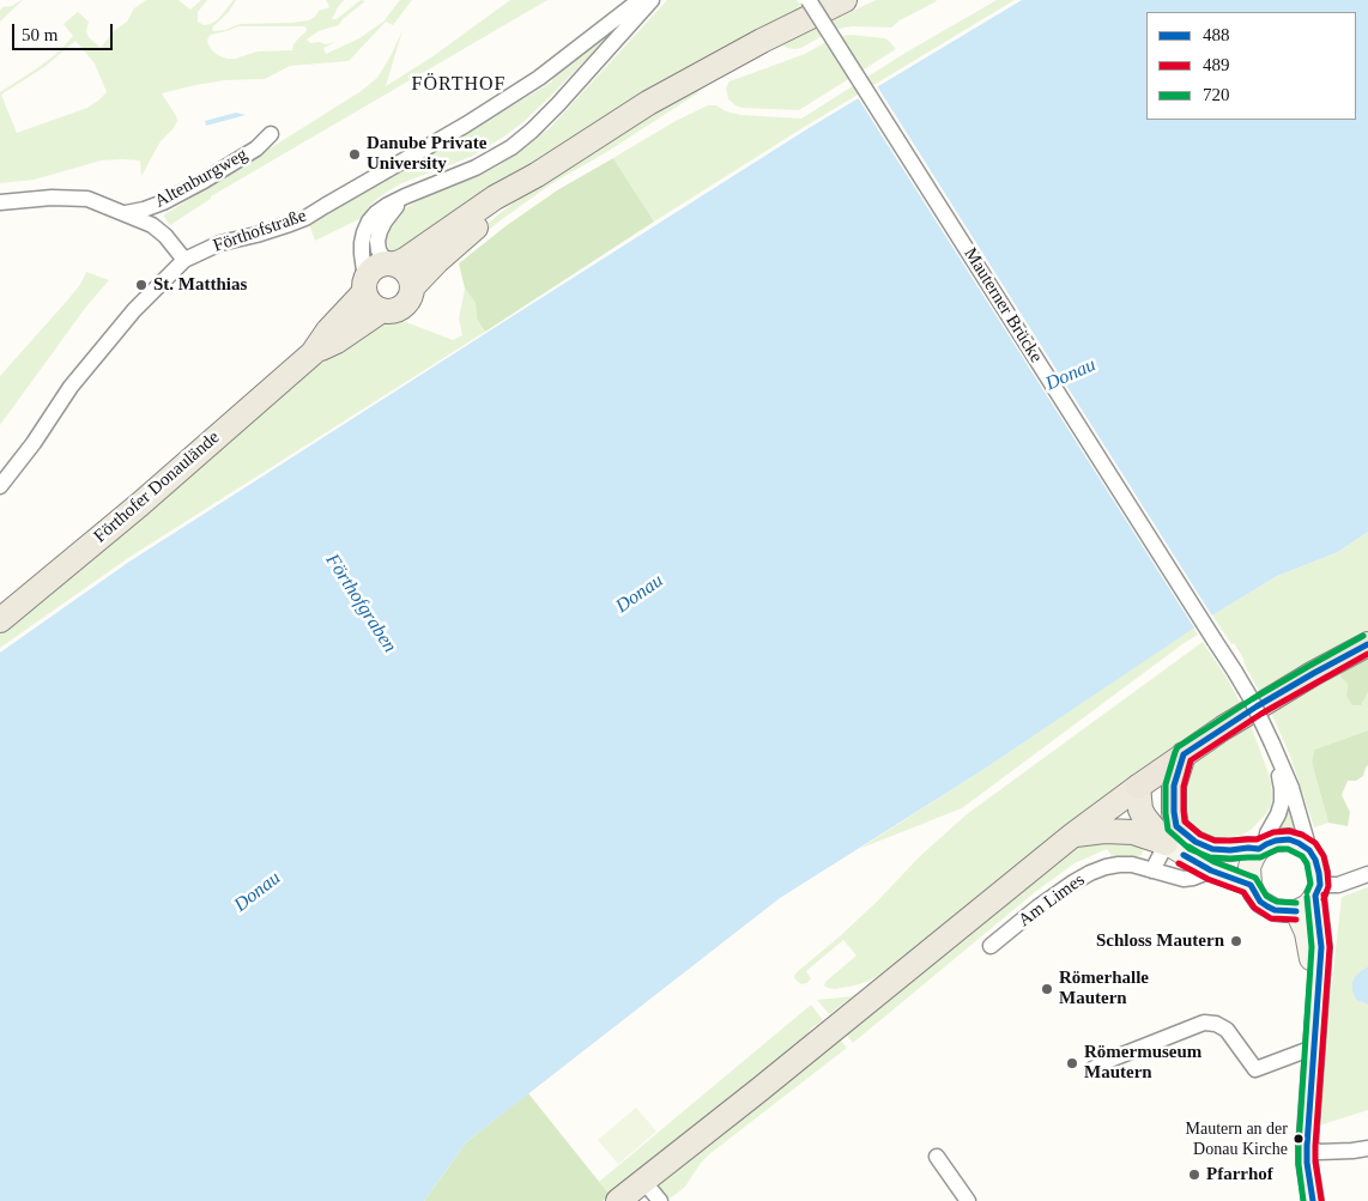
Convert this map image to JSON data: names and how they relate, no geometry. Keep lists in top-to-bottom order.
{
  "streets": {
    "main road": ["Förthofer Donaulände"],
    "street": [
      "Altenburgweg",
      "Förthofstraße",
      "Mauterner Brücke",
      "Am Limes"
    ]
  },
  "districts": ["FÖRTHOF"],
  "water": ["Donau", "Förthofgraben"],
  "places": [
    "Danube Private University",
    "St. Matthias",
    "Schloss Mautern",
    "Römerhalle Mautern",
    "Römermuseum Mautern",
    "Mautern an der Donau Kirche",
    "Pfarrhof"
  ],
  "lines": ["transit line 720", "transit line 488", "transit line 489"],
  "legend": ["488", "489", "720"],
  "scale_bar": "50 m"
}
